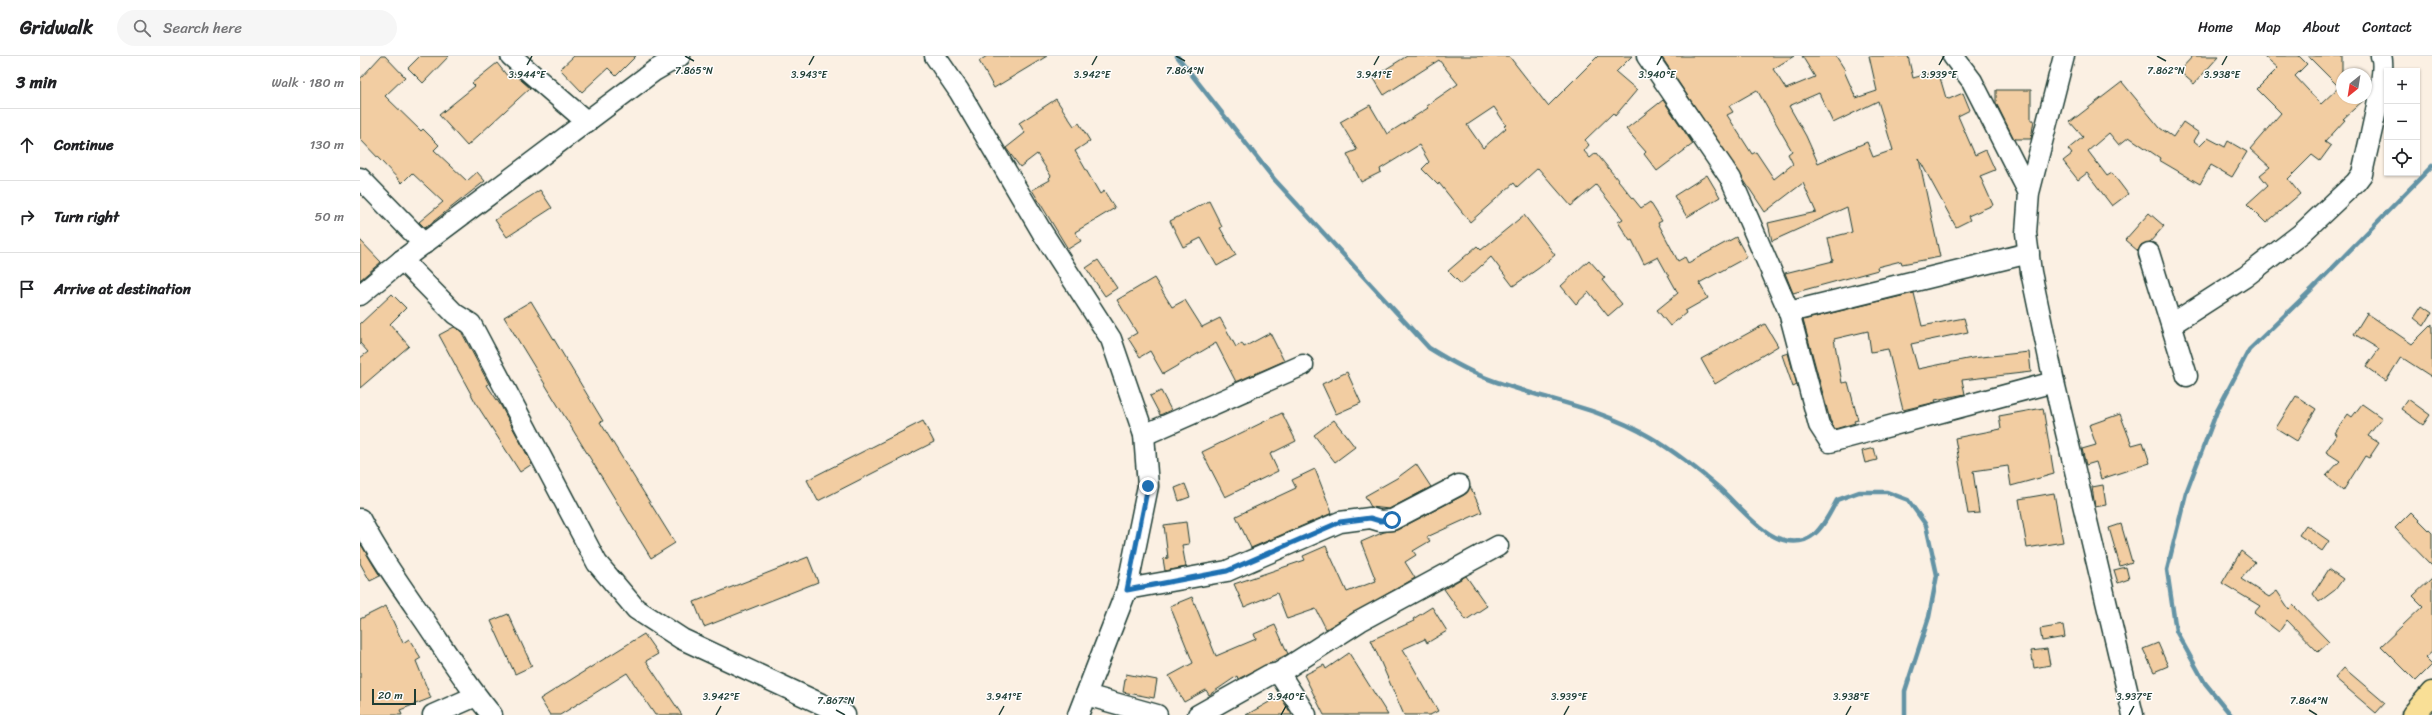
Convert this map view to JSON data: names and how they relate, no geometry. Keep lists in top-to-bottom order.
{
  "scale_bar": "20 m",
  "north": "bottom left",
  "page": {
    "header": "Gridwalk",
    "search": "Search here",
    "nav": [
      "Home",
      "Map",
      "About",
      "Contact"
    ],
    "heading": ["3 min", "Walk · 180 m"],
    "map_buttons": ["+", "−"],
    "list": [
      ["Continue", "130 m"],
      ["Turn right", "50 m"],
      "Arrive at destination"
    ],
    "scale": "20 m"
  },
  "coordinates": [
    "7.864°N",
    "7.865°N",
    "7.862°N",
    "3.944°E",
    "3.943°E",
    "3.942°E",
    "3.941°E",
    "3.940°E",
    "3.939°E",
    "3.938°E",
    "3.937°E",
    "7.867°N"
  ]
}
